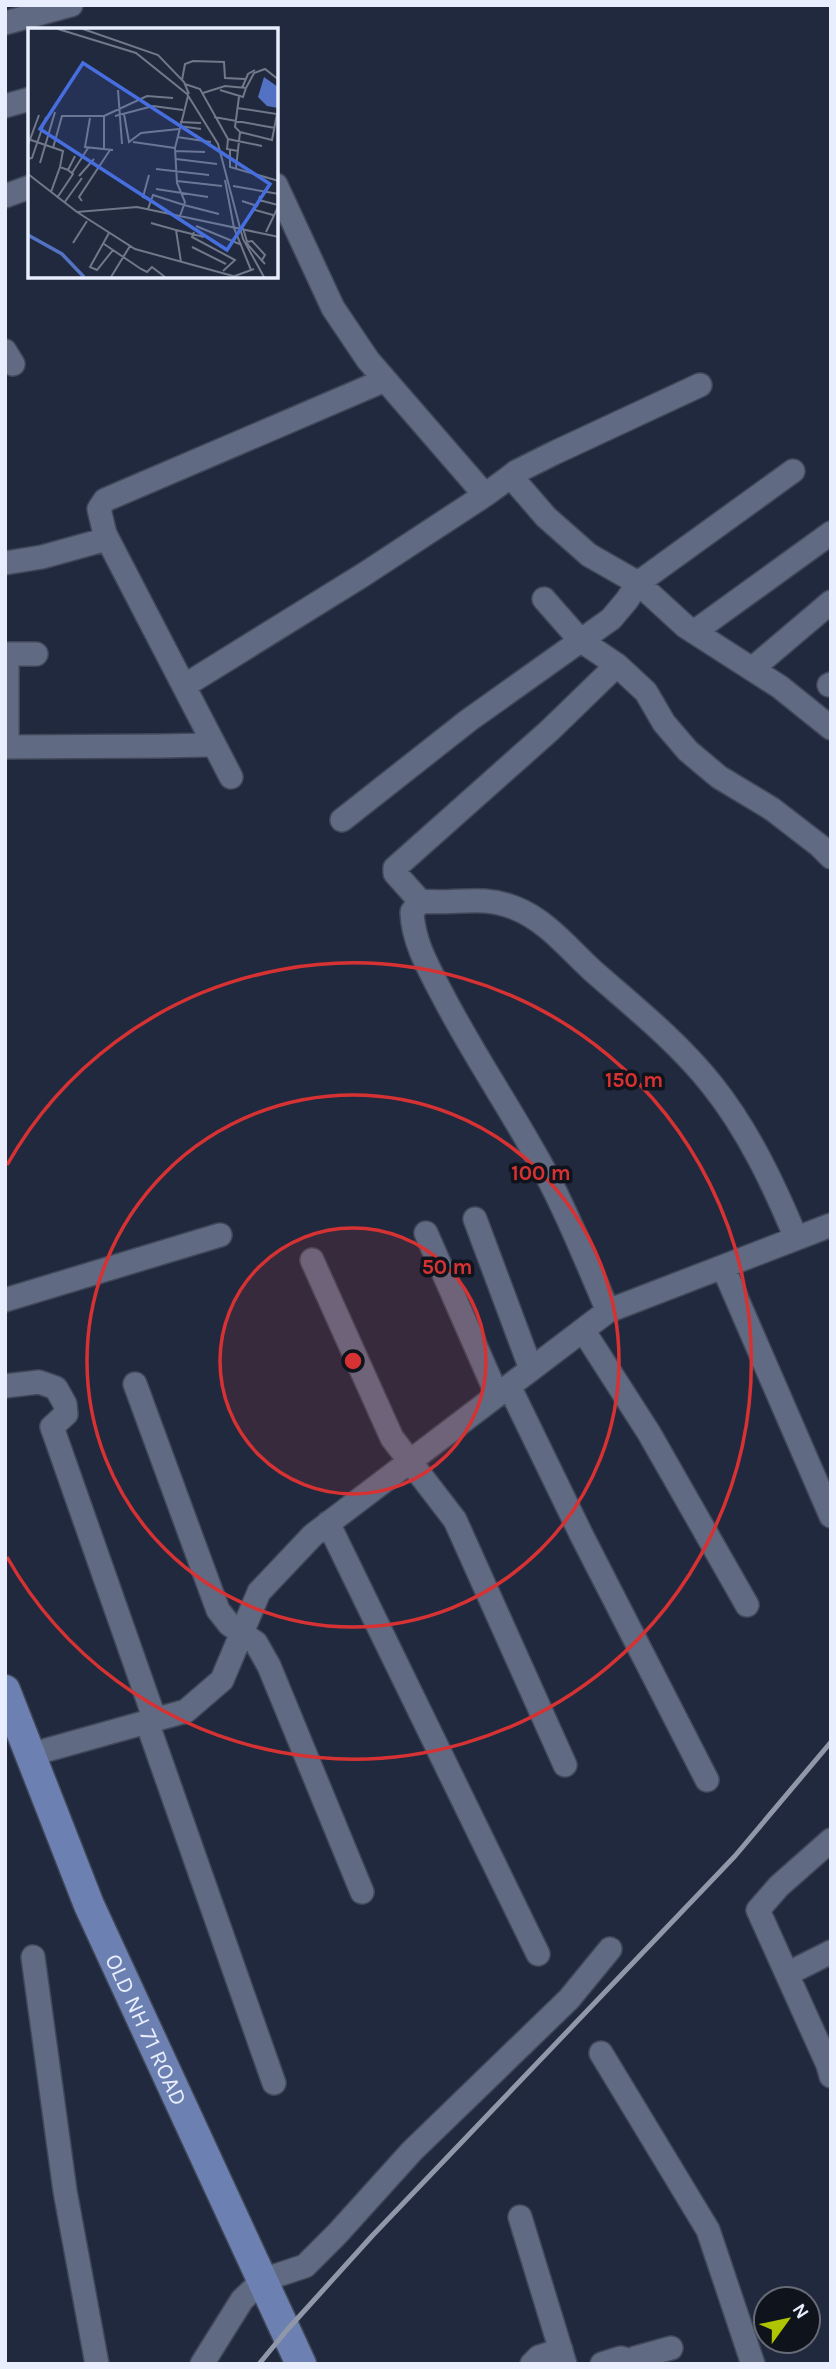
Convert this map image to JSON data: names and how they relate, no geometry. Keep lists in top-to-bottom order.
{
  "streets": {
    "main road": ["OLD NH 71 ROAD"]
  },
  "north": "top right",
  "rings": ["150 m", "100 m", "50 m"]
}
